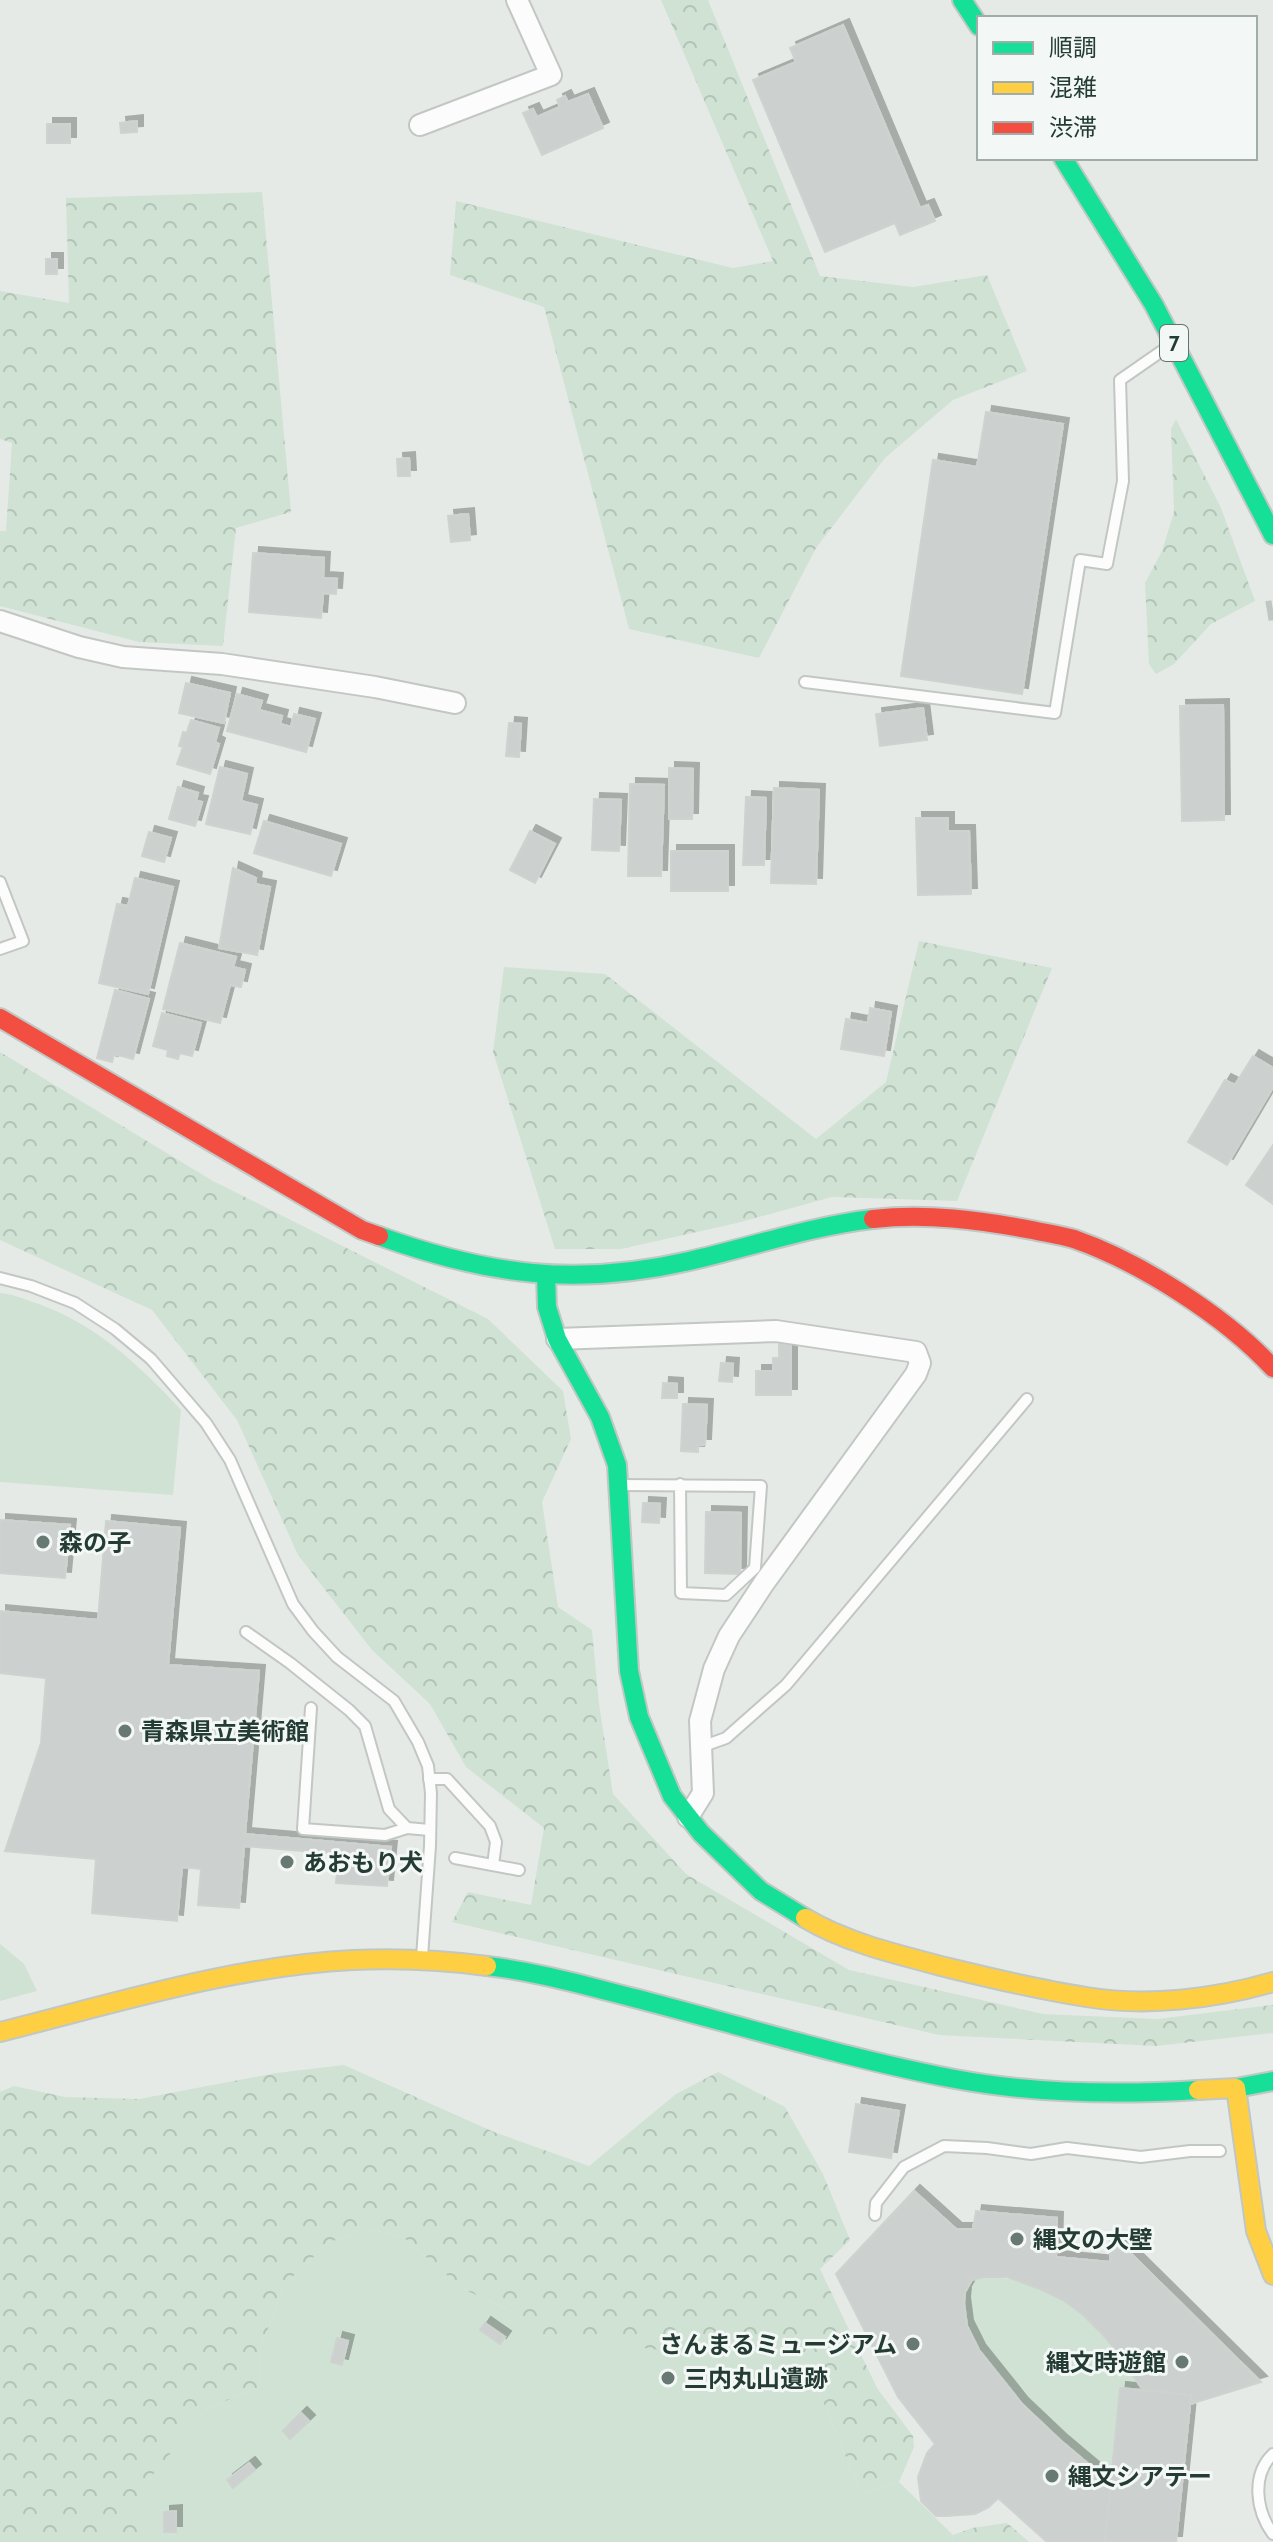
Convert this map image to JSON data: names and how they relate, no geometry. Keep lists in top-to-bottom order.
{
  "streets": {
    "main road": ["7"]
  },
  "places": [
    "森の子",
    "青森県立美術館",
    "あおもり犬",
    "縄文の大壁",
    "さんまるミュージアム",
    "縄文時遊館",
    "三内丸山遺跡",
    "縄文シアテー"
  ],
  "legend": ["順調", "混雑", "渋滞"]
}
